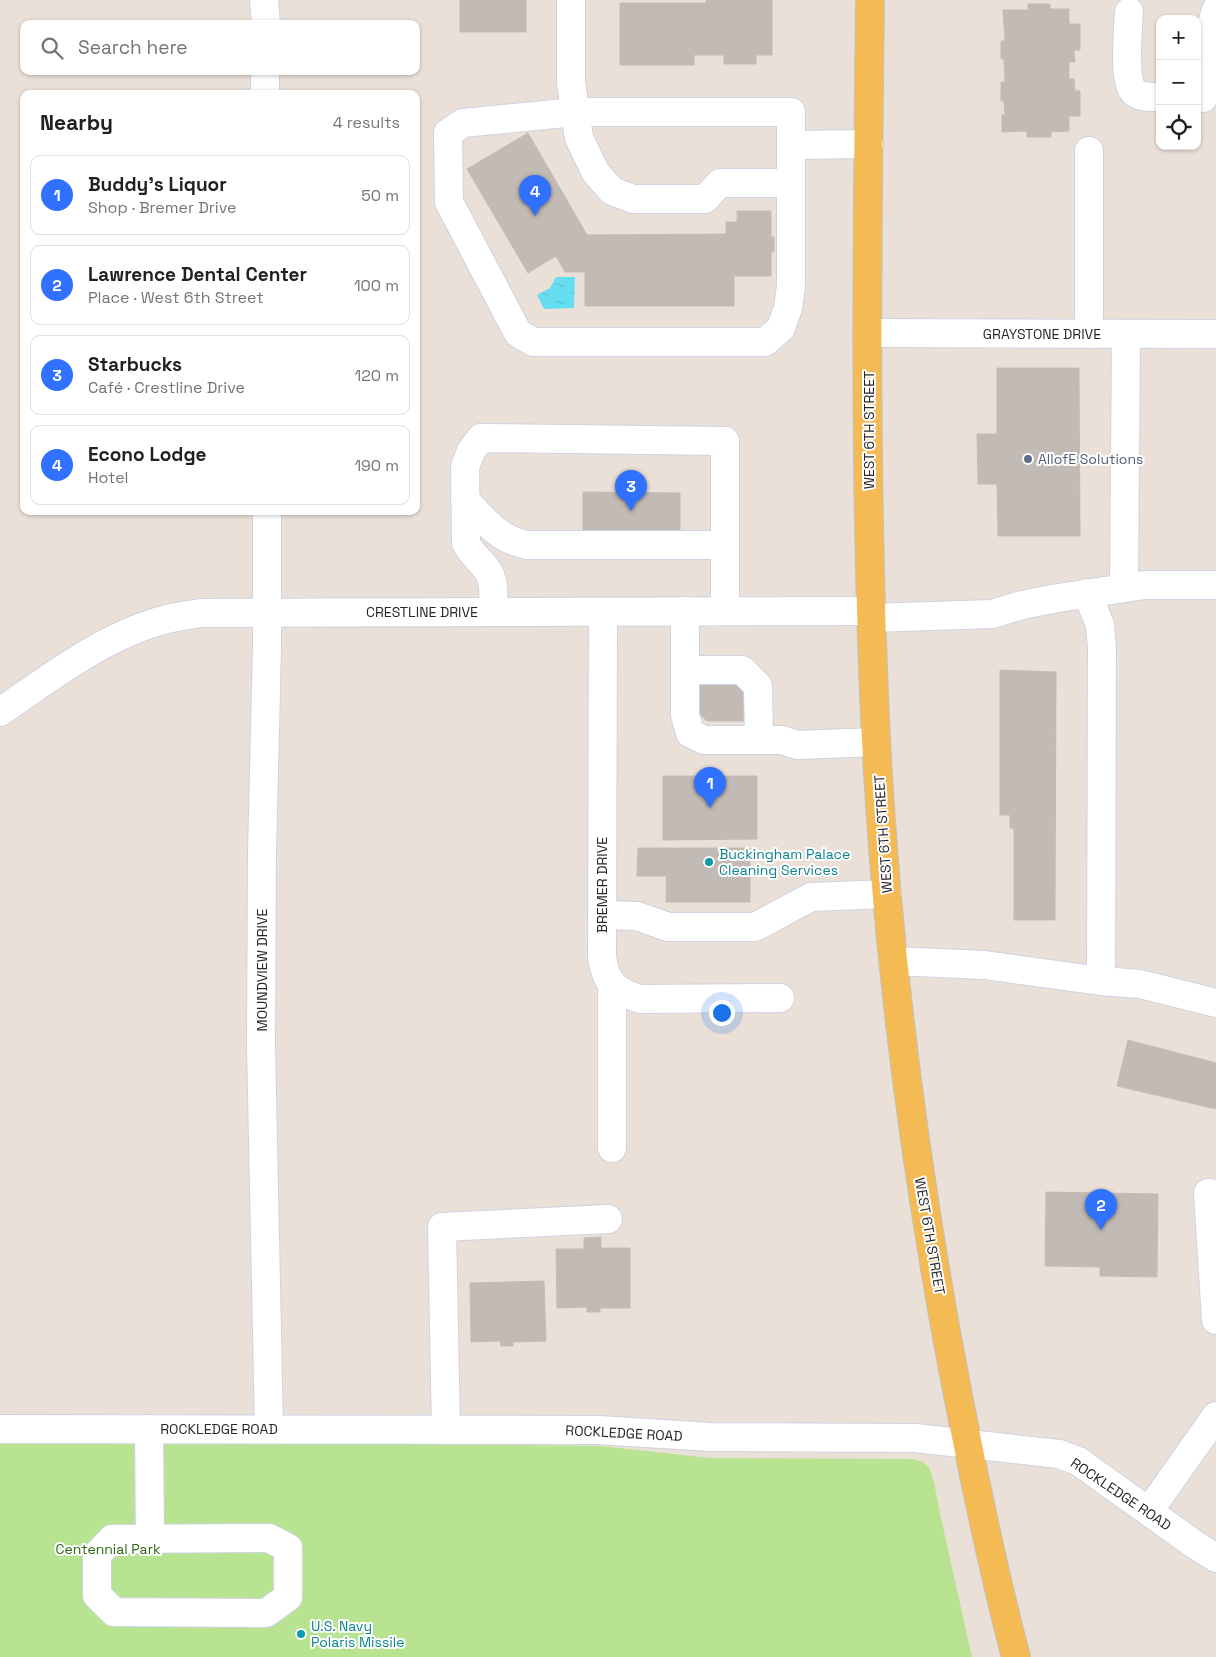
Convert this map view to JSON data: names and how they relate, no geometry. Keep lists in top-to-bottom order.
{
  "streets": {
    "main road": ["WEST 6TH STREET"],
    "street": [
      "GRAYSTONE DRIVE",
      "CRESTLINE DRIVE",
      "BREMER DRIVE",
      "MOUNDVIEW DRIVE",
      "ROCKLEDGE ROAD"
    ]
  },
  "crossings": [
    ["GRAYSTONE DRIVE", "WEST 6TH STREET"],
    ["WEST 6TH STREET", "CRESTLINE DRIVE"],
    ["WEST 6TH STREET", "ROCKLEDGE ROAD"],
    ["CRESTLINE DRIVE", "BREMER DRIVE"],
    ["CRESTLINE DRIVE", "MOUNDVIEW DRIVE"],
    ["MOUNDVIEW DRIVE", "ROCKLEDGE ROAD"]
  ],
  "parks": ["Centennial Park"],
  "places": ["AllofE Solutions", "Buckingham Palace Cleaning Services", "U.S. Navy Polaris Missile"],
  "page": {
    "map_buttons": ["+", "−"],
    "search": "Search here",
    "heading": ["Nearby", "4 results"],
    "list": [
      {
        "mark": "1",
        "name": "Buddy's Liquor",
        "note": "Shop · Bremer Drive",
        "value": "50 m"
      },
      {
        "mark": "2",
        "name": "Lawrence Dental Center",
        "note": "Place · West 6th Street",
        "value": "100 m"
      },
      {
        "mark": "3",
        "name": "Starbucks",
        "note": "Café · Crestline Drive",
        "value": "120 m"
      },
      {
        "mark": "4",
        "name": "Econo Lodge",
        "note": "Hotel",
        "value": "190 m"
      }
    ],
    "pins": [
      "4",
      "3",
      "1",
      "2"
    ]
  }
}
